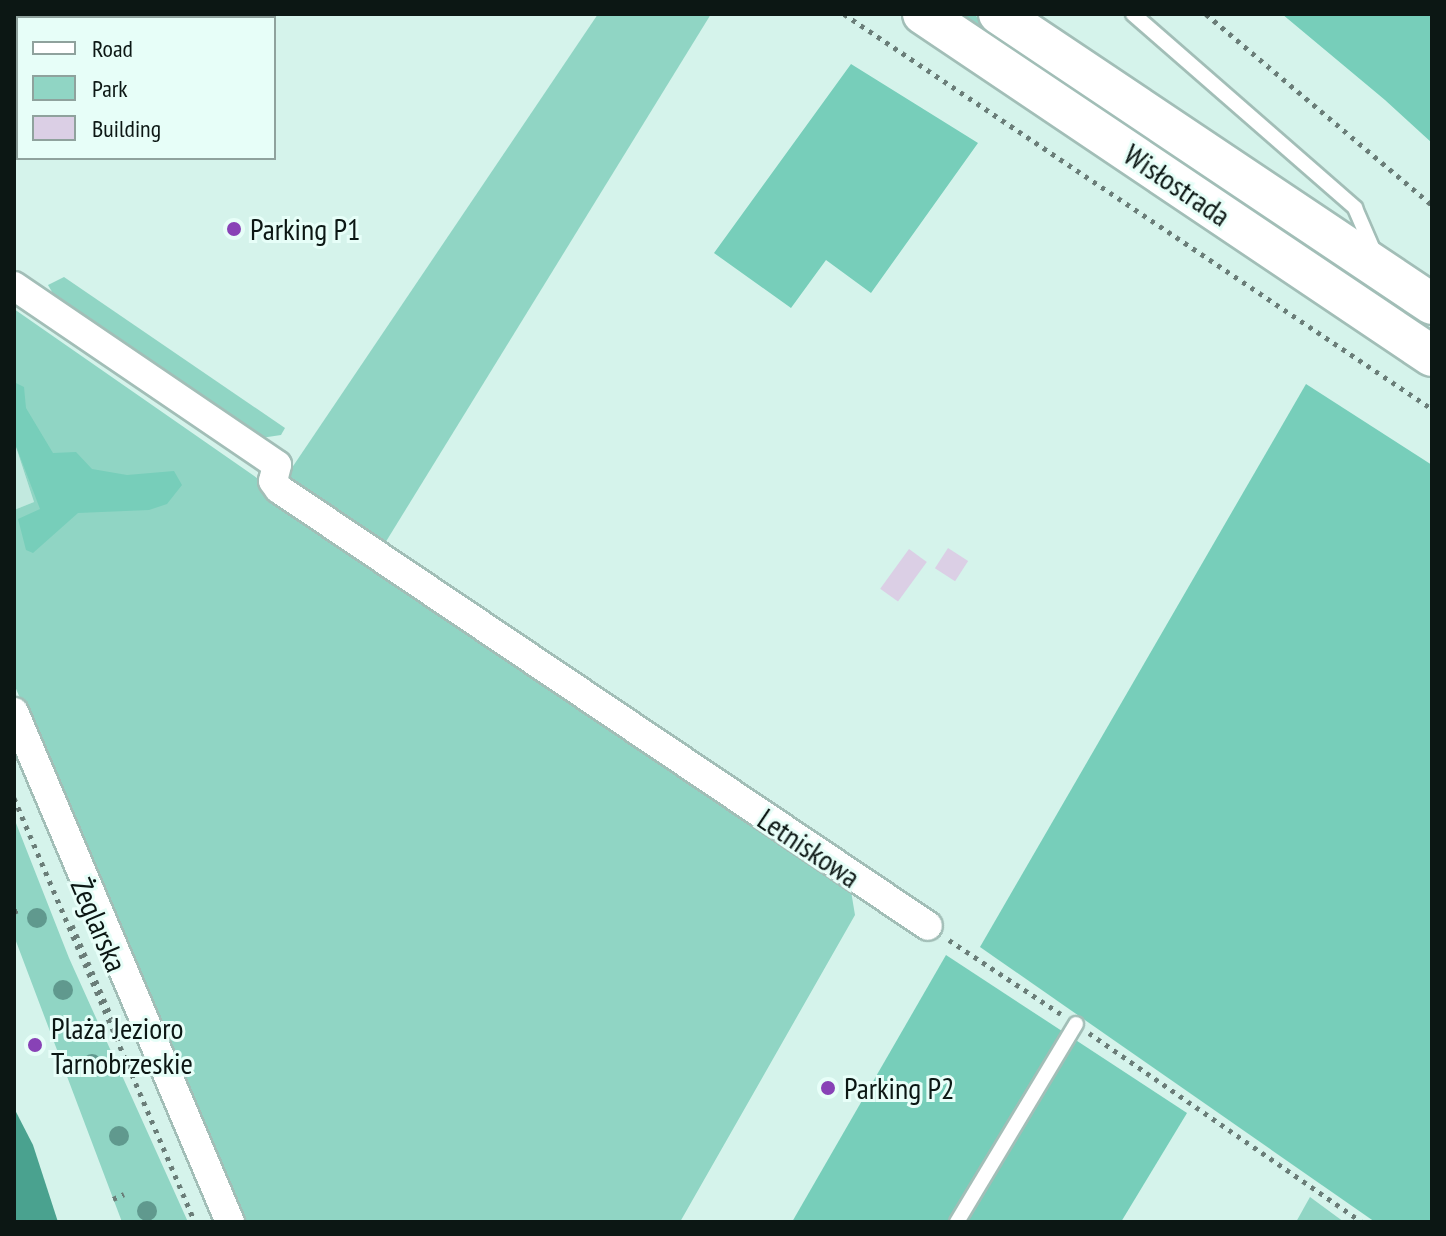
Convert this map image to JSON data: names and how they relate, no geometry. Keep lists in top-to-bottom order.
{
  "streets": {
    "main road": ["Wisłostrada"],
    "street": ["Letniskowa", "Żeglarska"]
  },
  "places": ["Parking P1", "Plaża Jezioro Tarnobrzeskie", "Parking P2"],
  "legend": ["Road", "Park", "Building"]
}
